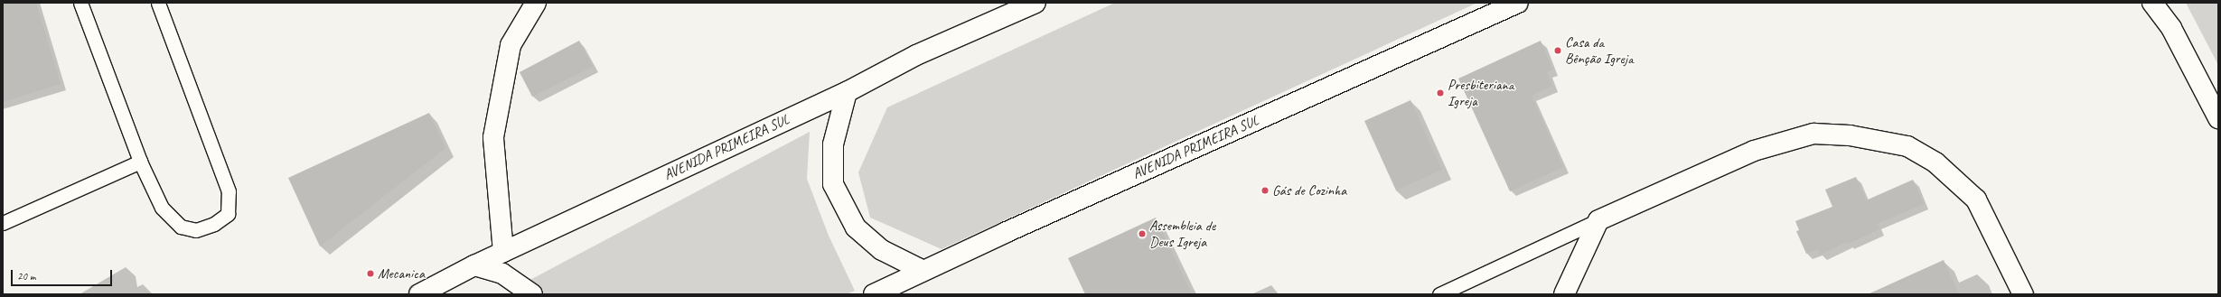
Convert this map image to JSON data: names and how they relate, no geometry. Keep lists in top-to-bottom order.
{
  "streets": {
    "main road": ["AVENIDA PRIMEIRA SUL"]
  },
  "places": [
    "Casa da Bênção Igreja",
    "Presbiteriana Igreja",
    "Gás de Cozinha",
    "Assembleia de Deus Igreja",
    "Mecanica"
  ],
  "scale_bar": "20 m"
}
